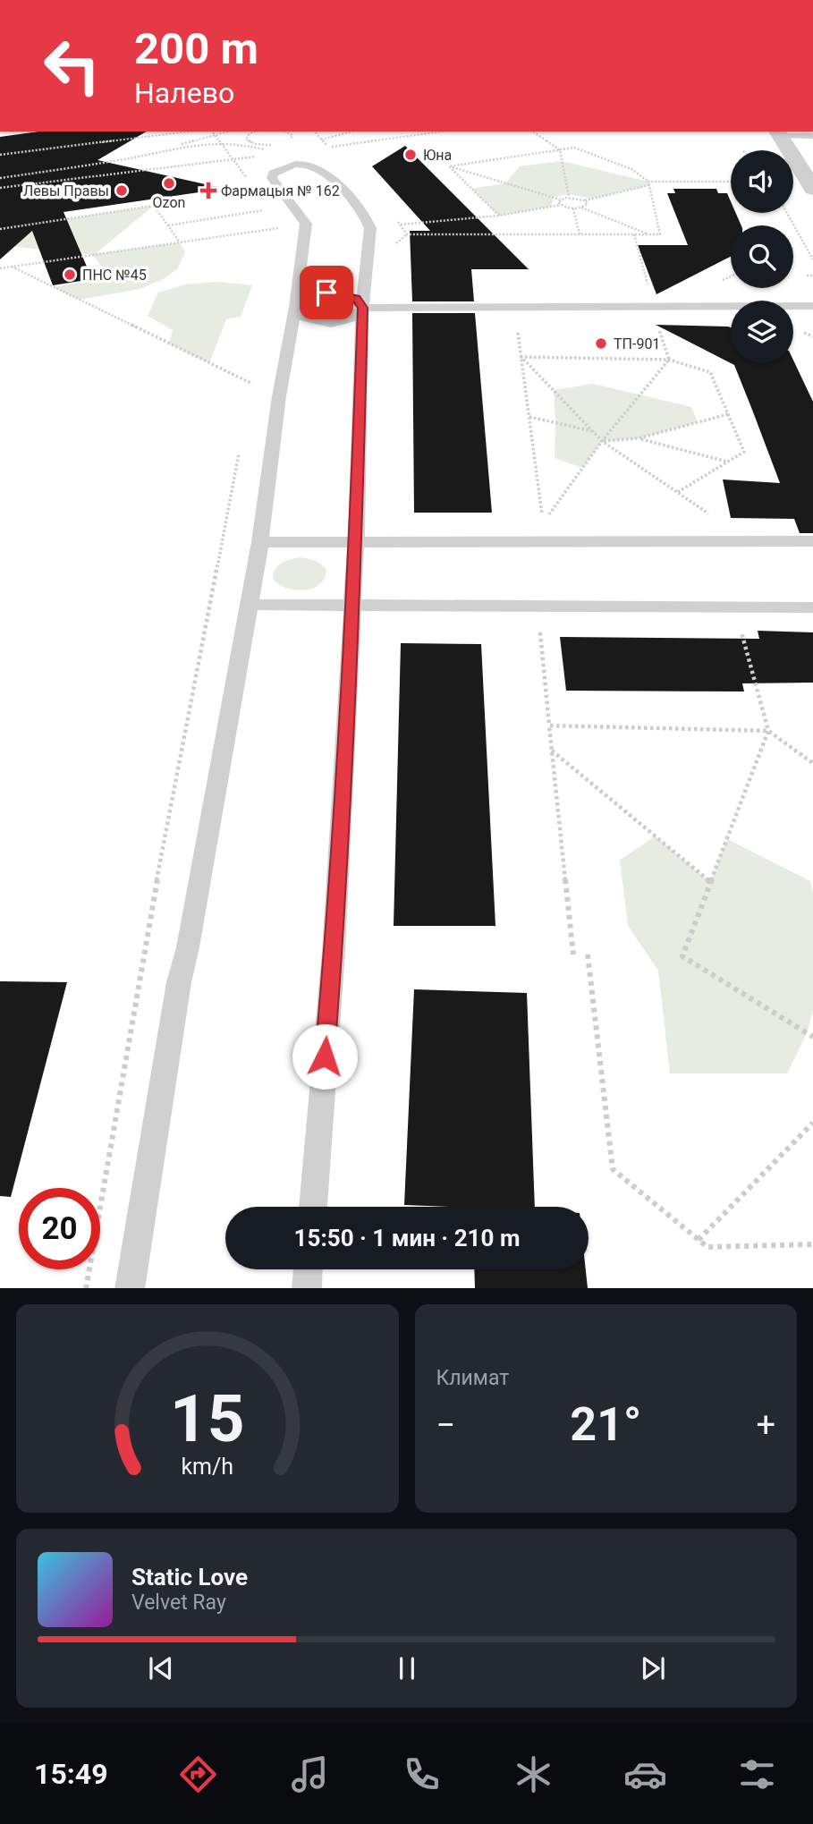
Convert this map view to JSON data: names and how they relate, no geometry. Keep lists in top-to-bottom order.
{
  "places": {
    "other": [
      "Юна",
      "Ozon",
      "Левы Правы",
      "ПНС №45",
      "ТП-901"
    ],
    "health": ["Фармацыя № 162"]
  },
  "page": {
    "turn": ["200 m", "Налево"],
    "limit": "20",
    "trip": "15:50 · 1 мин · 210 m",
    "tile": "Климат",
    "heat": ["−", "21°", "+"],
    "song": ["Static Love", "Velvet Ray"],
    "tabs": "15:49",
    "gauge": ["15", "km/h"]
  }
}
